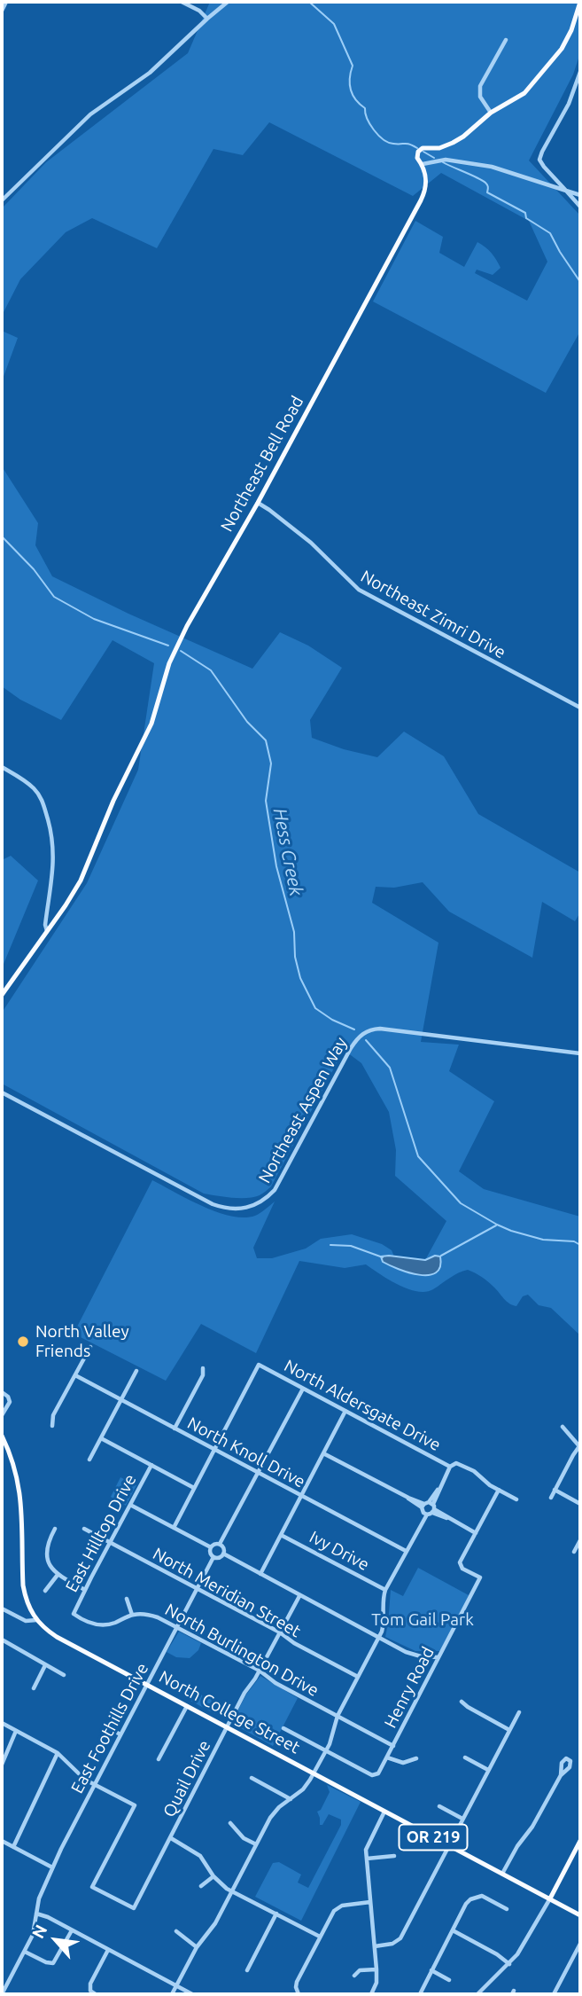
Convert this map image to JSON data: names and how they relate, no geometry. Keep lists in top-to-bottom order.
{
  "streets": {
    "main road": ["Northeast Bell Road", "North College Street", "OR 219"],
    "street": [
      "Northeast Zimri Drive",
      "Northeast Aspen Way",
      "North Aldersgate Drive",
      "North Knoll Drive",
      "East Hilltop Drive",
      "Ivy Drive",
      "North Meridian Street",
      "North Burlington Drive",
      "Henry Road",
      "East Foothills Drive",
      "Quail Drive"
    ]
  },
  "crossings": [
    ["Northeast Bell Road", "Northeast Zimri Drive"],
    ["North Aldersgate Drive", "North Knoll Drive"],
    ["East Hilltop Drive", "North Meridian Street"],
    ["East Hilltop Drive", "North Burlington Drive"],
    ["North Meridian Street", "East Foothills Drive"],
    ["North Meridian Street", "Quail Drive"],
    ["North Burlington Drive", "Henry Road"],
    ["North Burlington Drive", "East Foothills Drive"],
    ["North Burlington Drive", "Quail Drive"],
    ["North College Street", "East Foothills Drive"],
    ["North College Street", "Quail Drive"],
    ["East Foothills Drive", "Quail Drive"]
  ],
  "water": ["Hess Creek"],
  "parks": ["Tom Gail Park"],
  "places": ["North Valley Friends"],
  "north": "top left"
}
